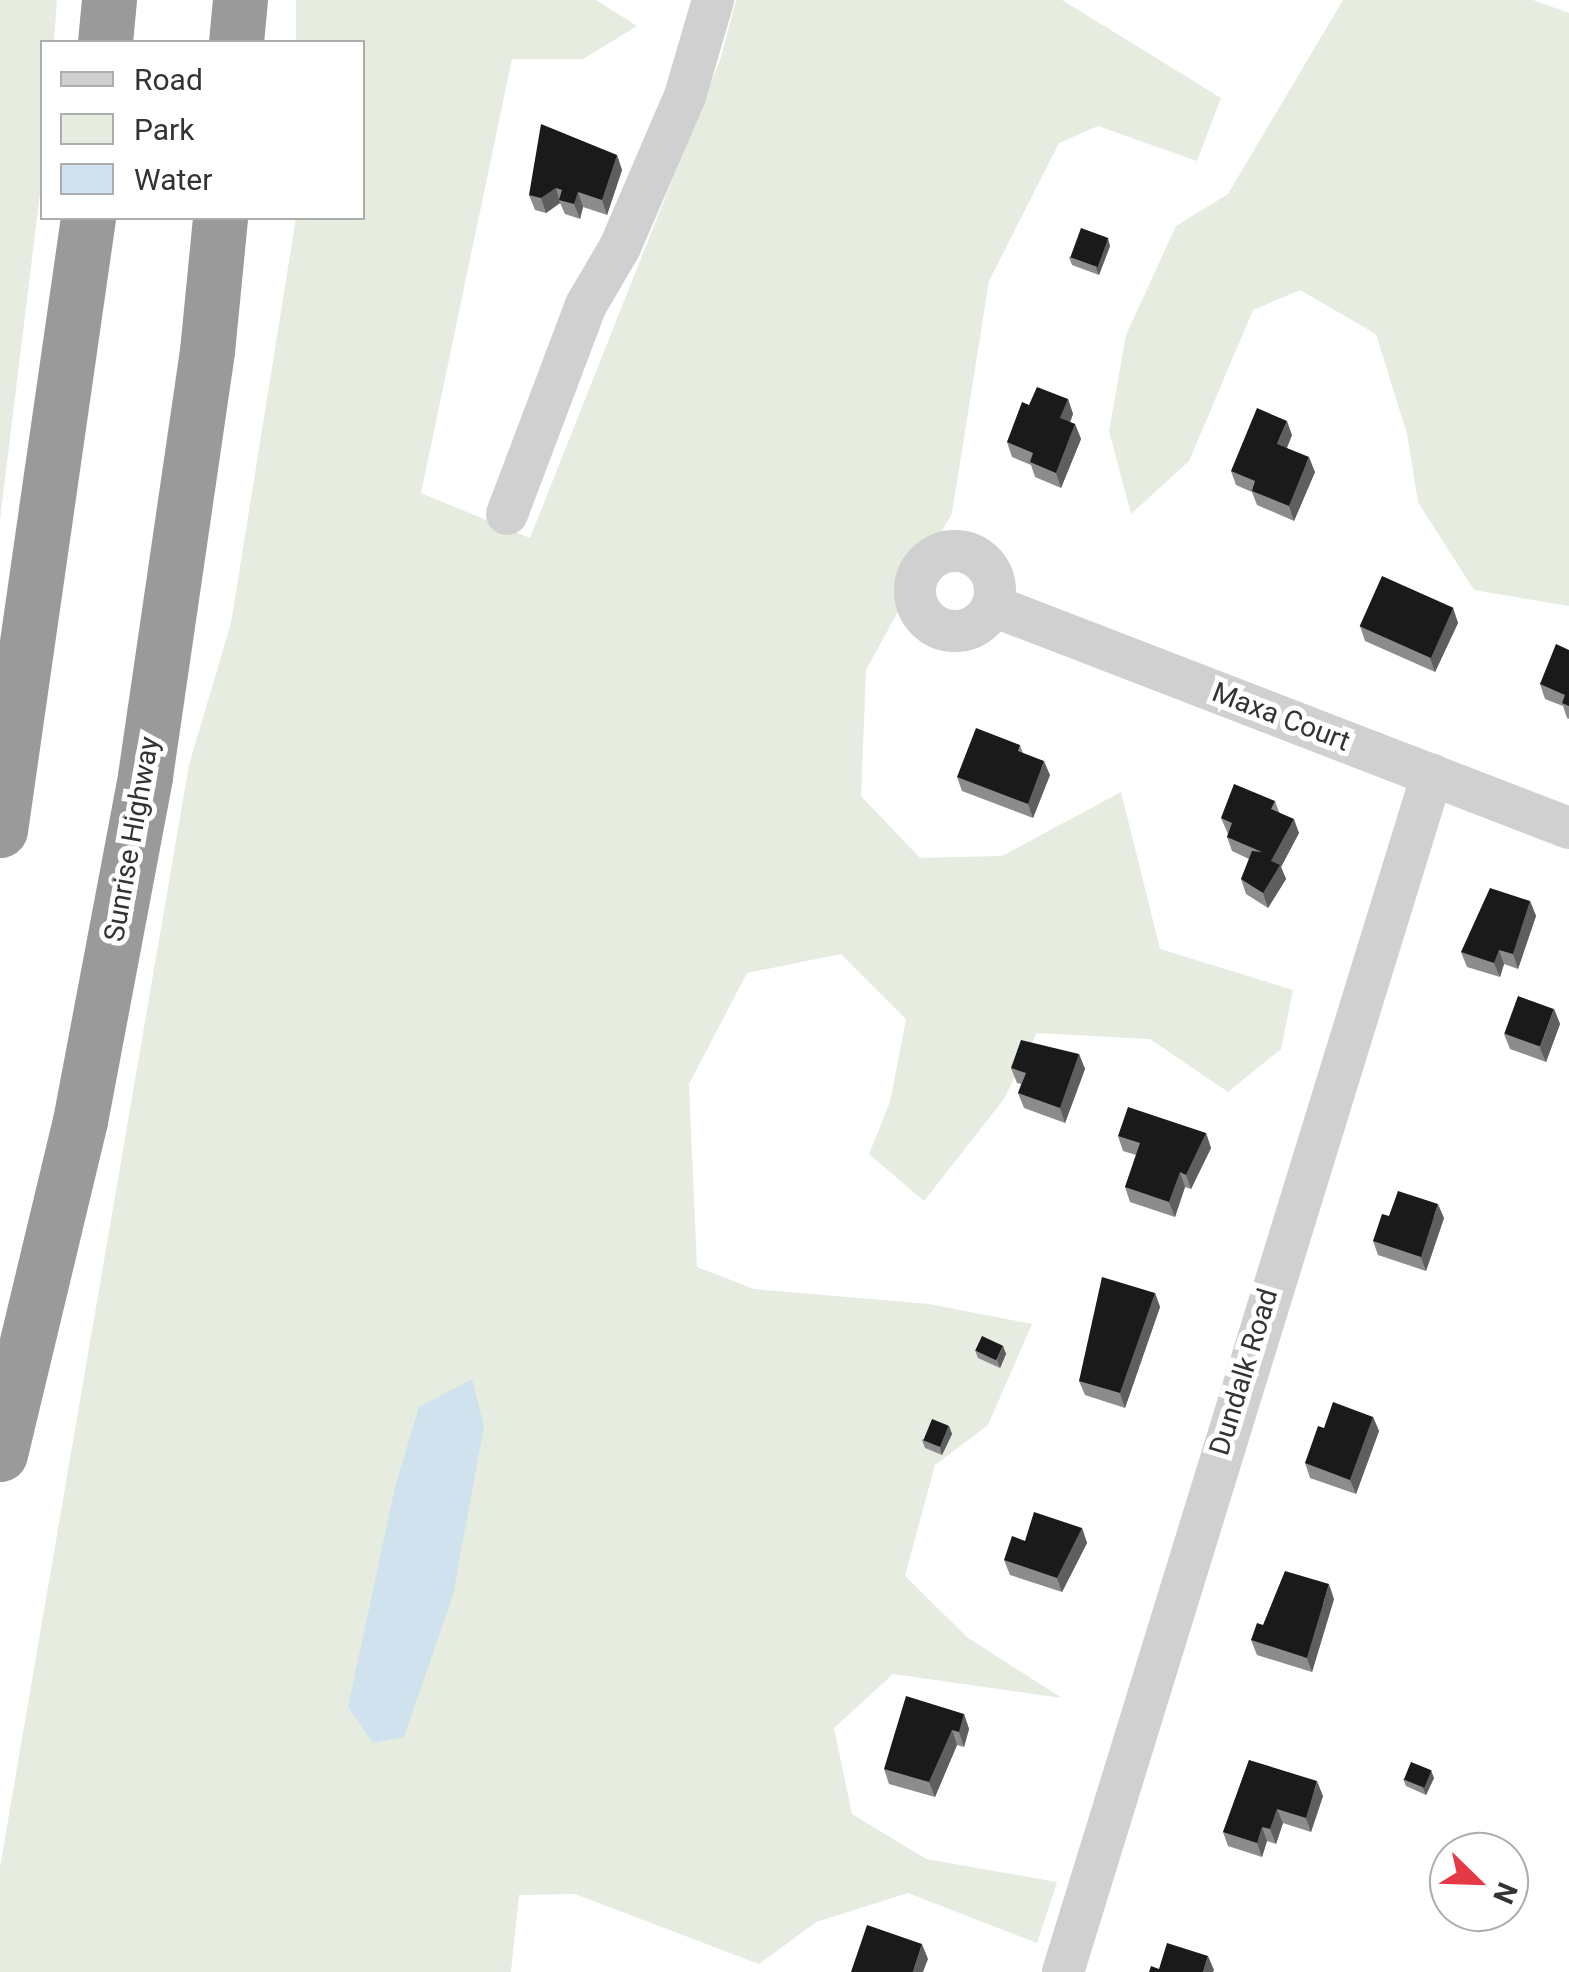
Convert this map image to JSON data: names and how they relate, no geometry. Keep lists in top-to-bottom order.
{
  "streets": {
    "highway": ["Sunrise Highway"],
    "street": ["Maxa Court", "Dundalk Road"]
  },
  "crossings": [
    ["Maxa Court", "Dundalk Road"]
  ],
  "legend": ["Road", "Park", "Water"],
  "north": "bottom right"
}
